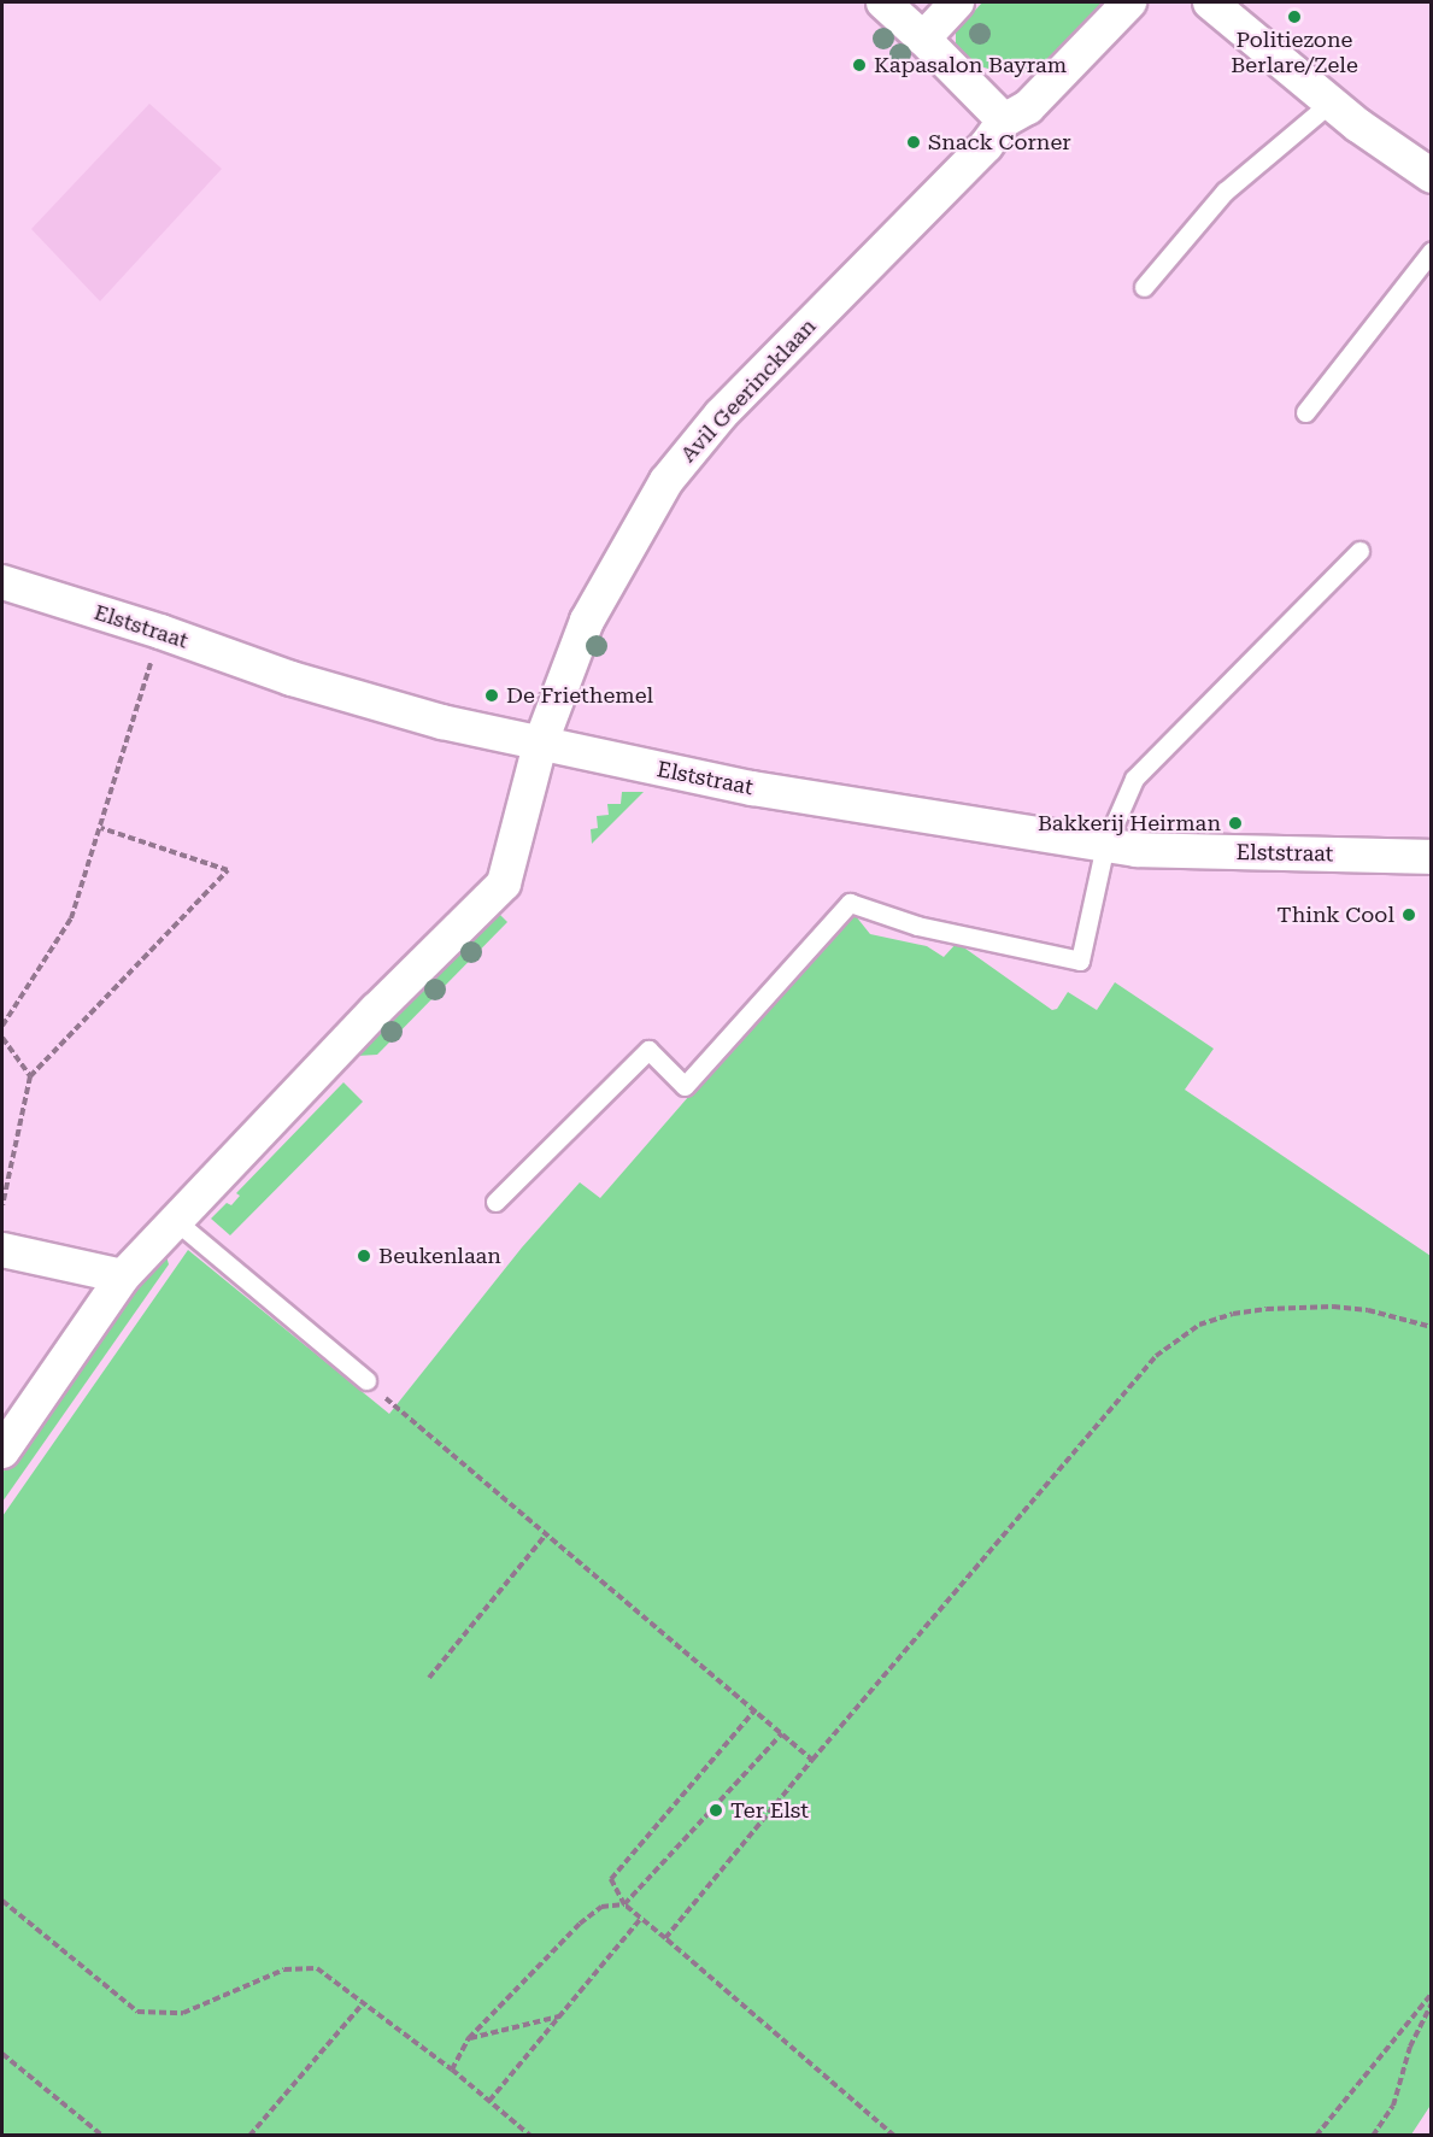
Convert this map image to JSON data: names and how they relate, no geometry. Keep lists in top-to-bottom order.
{
  "streets": {
    "street": ["Avil Geerincklaan", "Elststraat"]
  },
  "crossings": [
    ["Avil Geerincklaan", "Elststraat"]
  ],
  "places": [
    "Politiezone Berlare/Zele",
    "Kapasalon Bayram",
    "Snack Corner",
    "De Friethemel",
    "Bakkerij Heirman",
    "Think Cool",
    "Beukenlaan",
    "Ter Elst"
  ]
}
